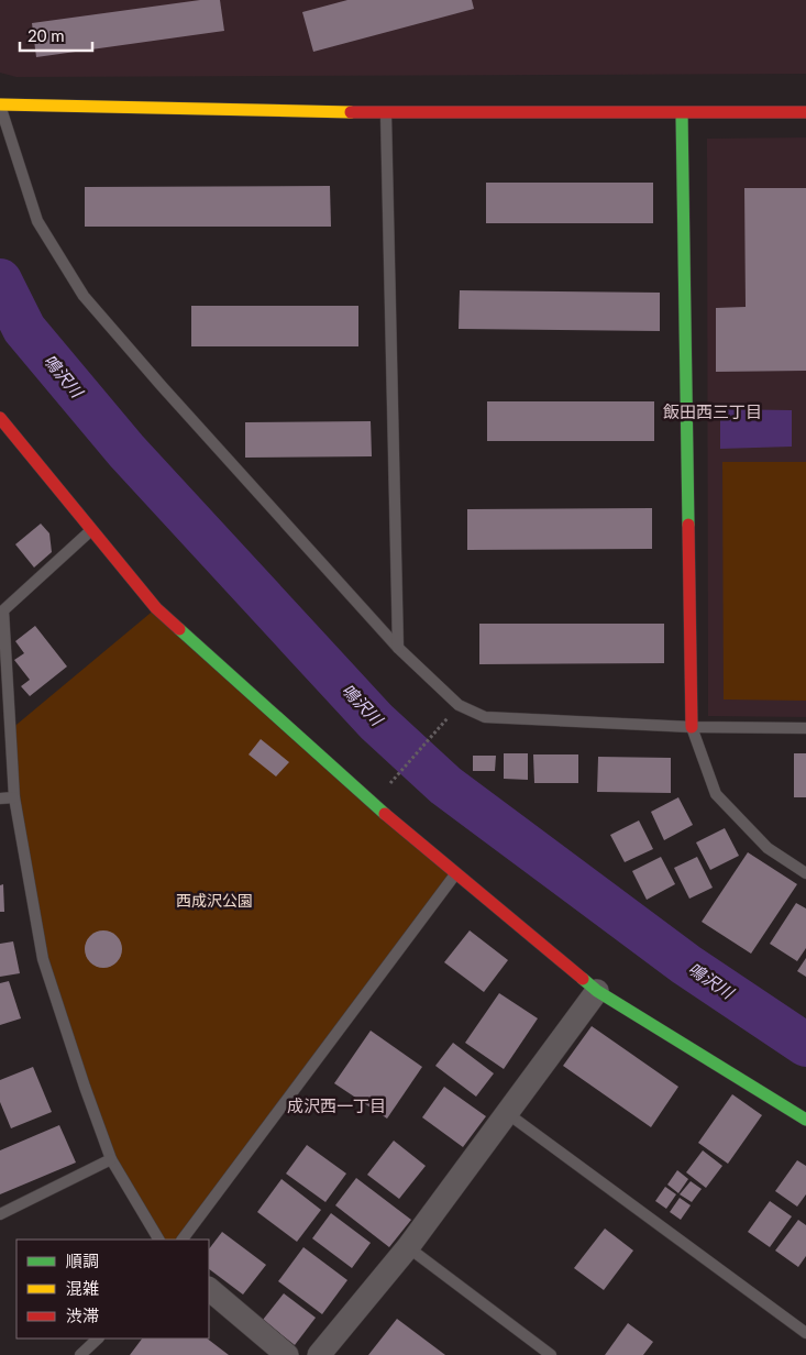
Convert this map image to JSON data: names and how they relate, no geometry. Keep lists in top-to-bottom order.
{
  "districts": ["飯田西三丁目", "成沢西一丁目"],
  "water": ["鳴沢川"],
  "parks": ["西成沢公園"],
  "legend": ["順調", "混雑", "渋滞"],
  "scale_bar": "20 m"
}
